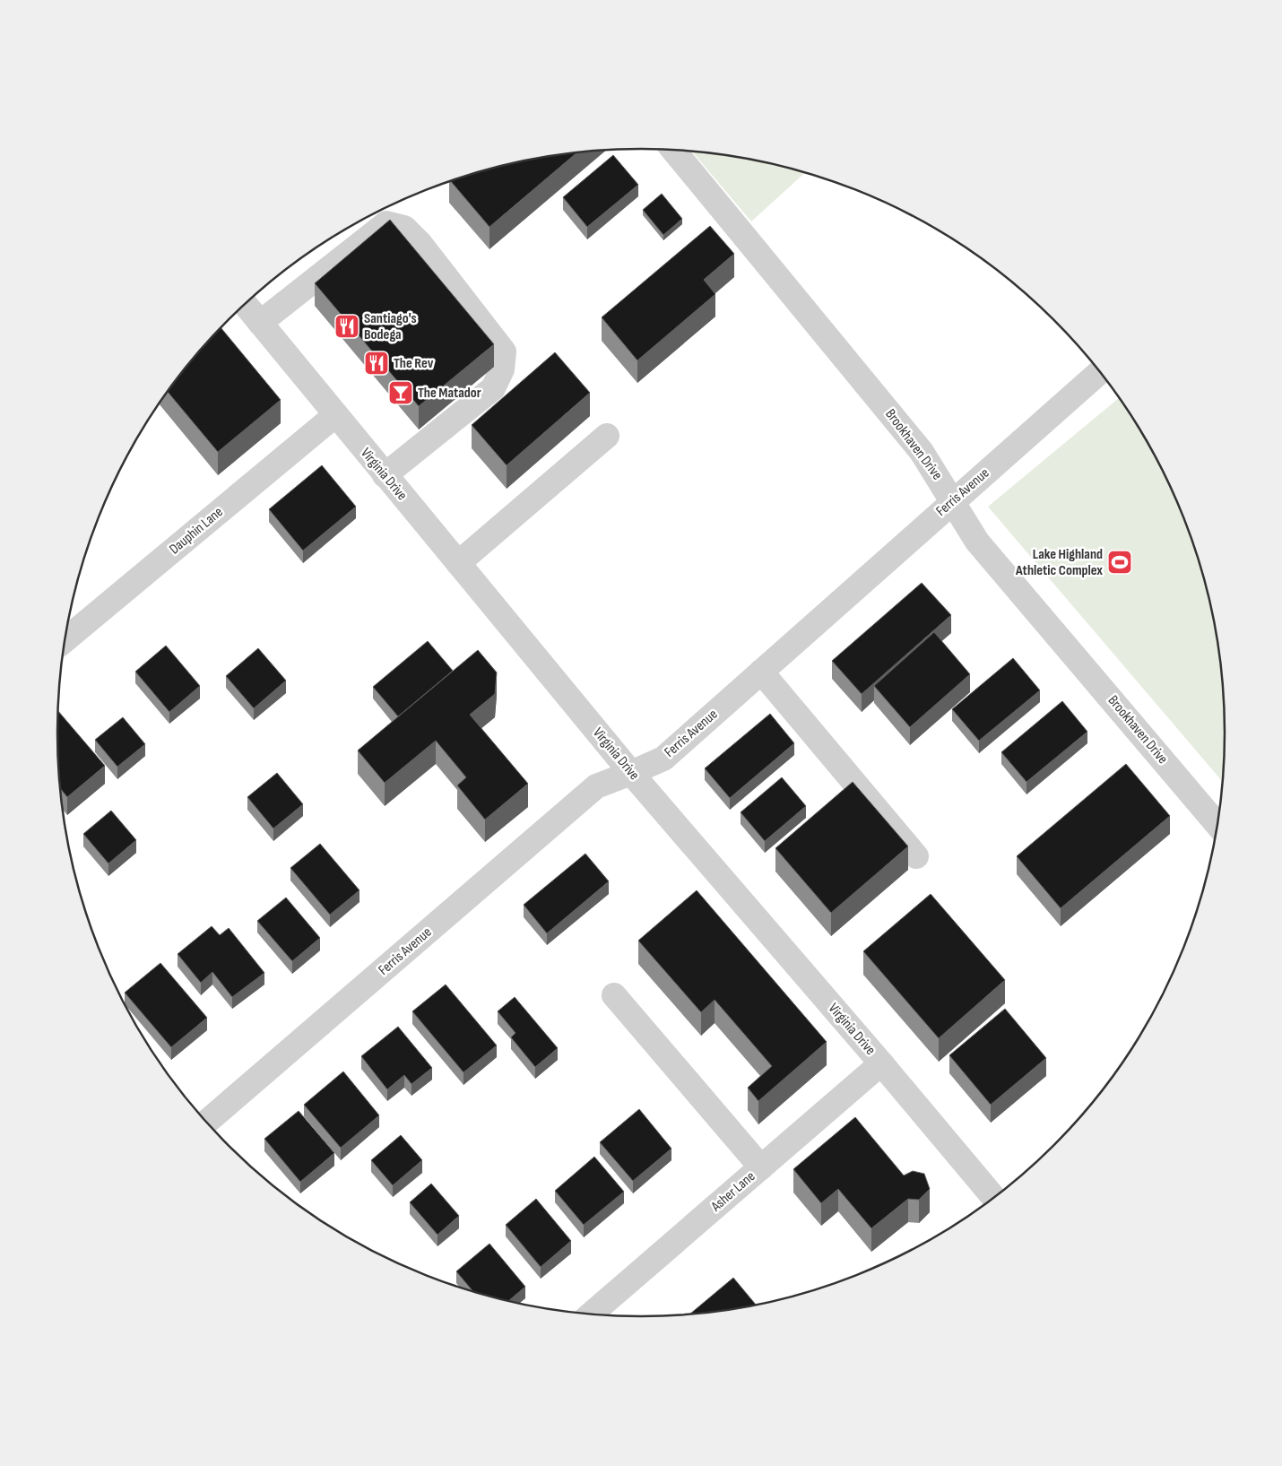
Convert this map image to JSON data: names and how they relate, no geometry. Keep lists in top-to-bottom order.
{
  "streets": {
    "street": [
      "Brookhaven Drive",
      "Virginia Drive",
      "Ferris Avenue",
      "Dauphin Lane",
      "Asher Lane"
    ]
  },
  "crossings": [
    ["Brookhaven Drive", "Ferris Avenue"],
    ["Virginia Drive", "Ferris Avenue"],
    ["Virginia Drive", "Dauphin Lane"],
    ["Virginia Drive", "Asher Lane"]
  ],
  "places": {
    "restaurant": ["Santiago's Bodega", "The Rev"],
    "bar": ["The Matador"],
    "sports": ["Lake Highland Athletic Complex"]
  }
}
